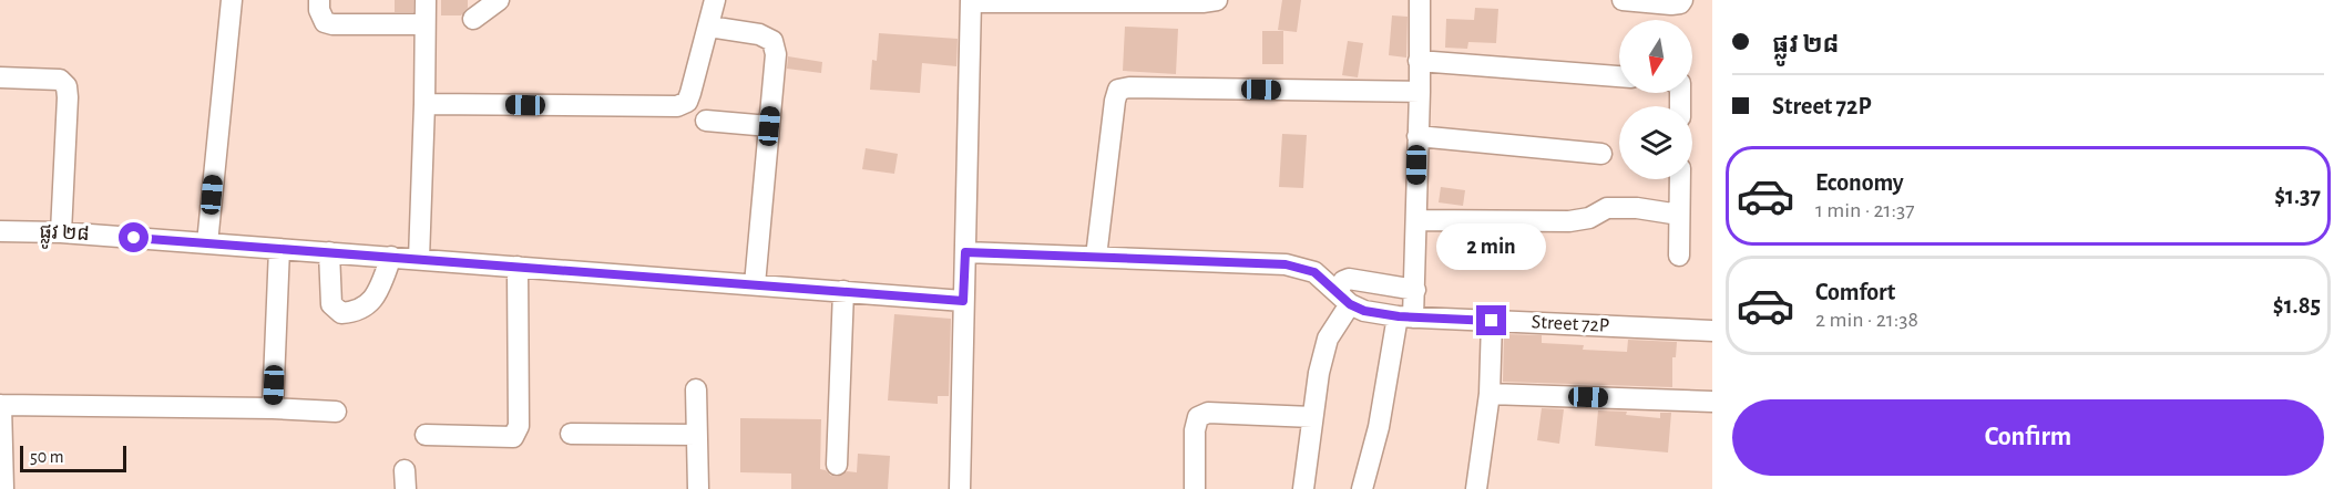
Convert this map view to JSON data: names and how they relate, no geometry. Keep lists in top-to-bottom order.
{
  "streets": {
    "street": ["ផ្លូវ ២៨", "Street 72P"]
  },
  "scale_bar": "50 m",
  "north": "bottom",
  "page": {
    "banner": ["ផ្លូវ ២៨", "Street 72P"],
    "list": [
      {
        "name": "Economy",
        "note": "1 min · 21:37",
        "value": "$1.37"
      },
      {
        "name": "Comfort",
        "note": "2 min · 21:38",
        "value": "$1.85"
      }
    ],
    "bubble": "2 min",
    "buttons": "Confirm",
    "scale": "50 m"
  }
}
